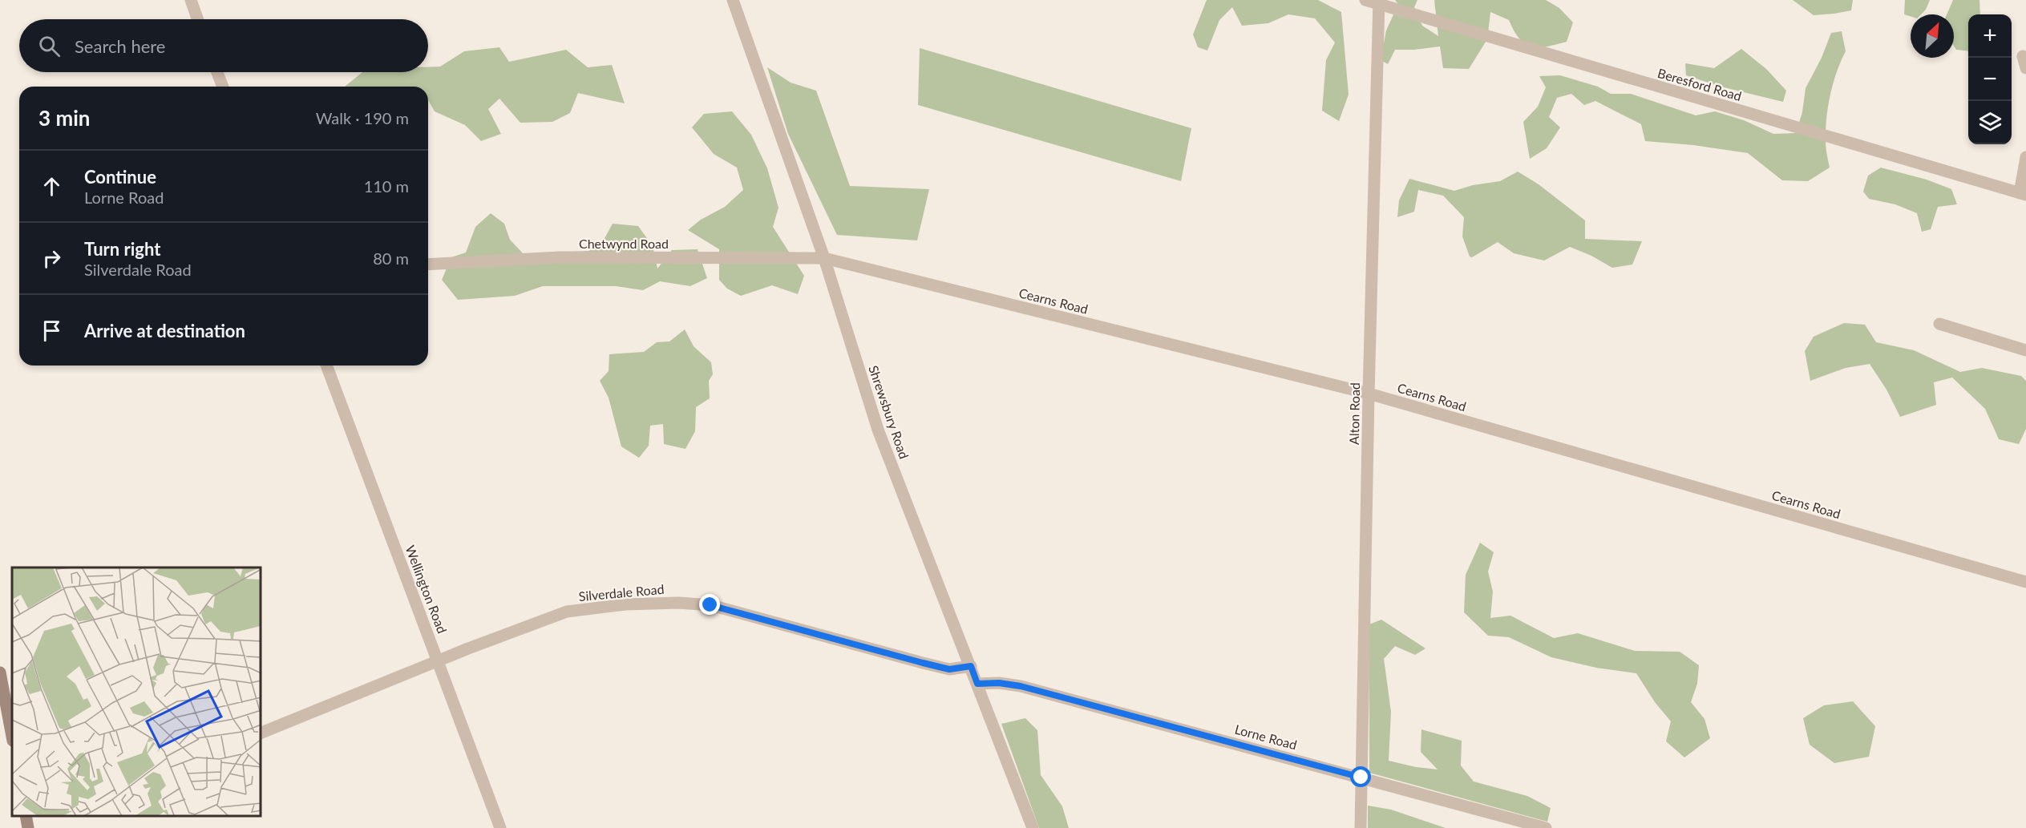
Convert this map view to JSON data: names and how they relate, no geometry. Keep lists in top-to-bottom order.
{
  "streets": {
    "street": [
      "Beresford Road",
      "Chetwynd Road",
      "Cearns Road",
      "Shrewsbury Road",
      "Alton Road",
      "Wellington Road",
      "Silverdale Road",
      "Lorne Road"
    ]
  },
  "crossings": [
    ["Beresford Road", "Alton Road"],
    ["Chetwynd Road", "Cearns Road"],
    ["Chetwynd Road", "Shrewsbury Road"],
    ["Cearns Road", "Shrewsbury Road"],
    ["Cearns Road", "Alton Road"],
    ["Shrewsbury Road", "Silverdale Road"],
    ["Shrewsbury Road", "Lorne Road"],
    ["Alton Road", "Lorne Road"],
    ["Wellington Road", "Silverdale Road"]
  ],
  "north": "top right",
  "page": {
    "map_buttons": ["+", "−"],
    "search": "Search here",
    "heading": ["3 min", "Walk · 190 m"],
    "list": [
      ["Continue", "Lorne Road", "110 m"],
      ["Turn right", "Silverdale Road", "80 m"],
      "Arrive at destination"
    ]
  }
}
